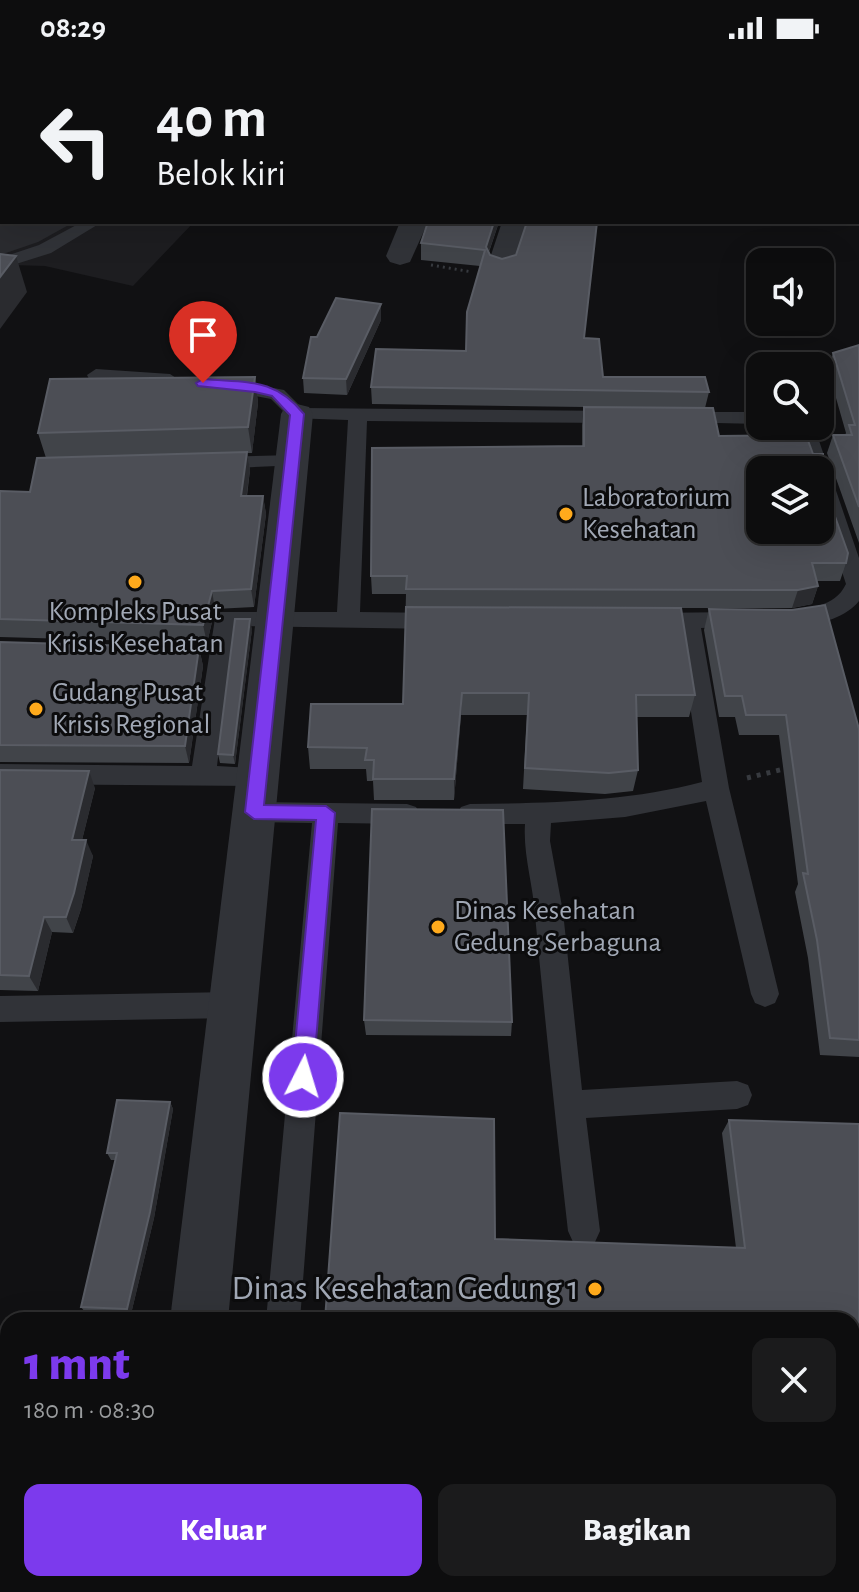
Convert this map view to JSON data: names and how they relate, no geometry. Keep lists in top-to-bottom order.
{
  "places": [
    "Laboratorium Kesehatan",
    "Kompleks Pusat Krisis Kesehatan",
    "Gudang Pusat Krisis Regional",
    "Dinas Kesehatan Gedung Serbaguna",
    "Dinas Kesehatan Gedung 1"
  ],
  "page": {
    "status": "08:29",
    "turn": ["40 m", "Belok kiri"],
    "heading": ["1 mnt", "180 m · 08:30"],
    "buttons": ["Keluar", "Bagikan"]
  }
}
